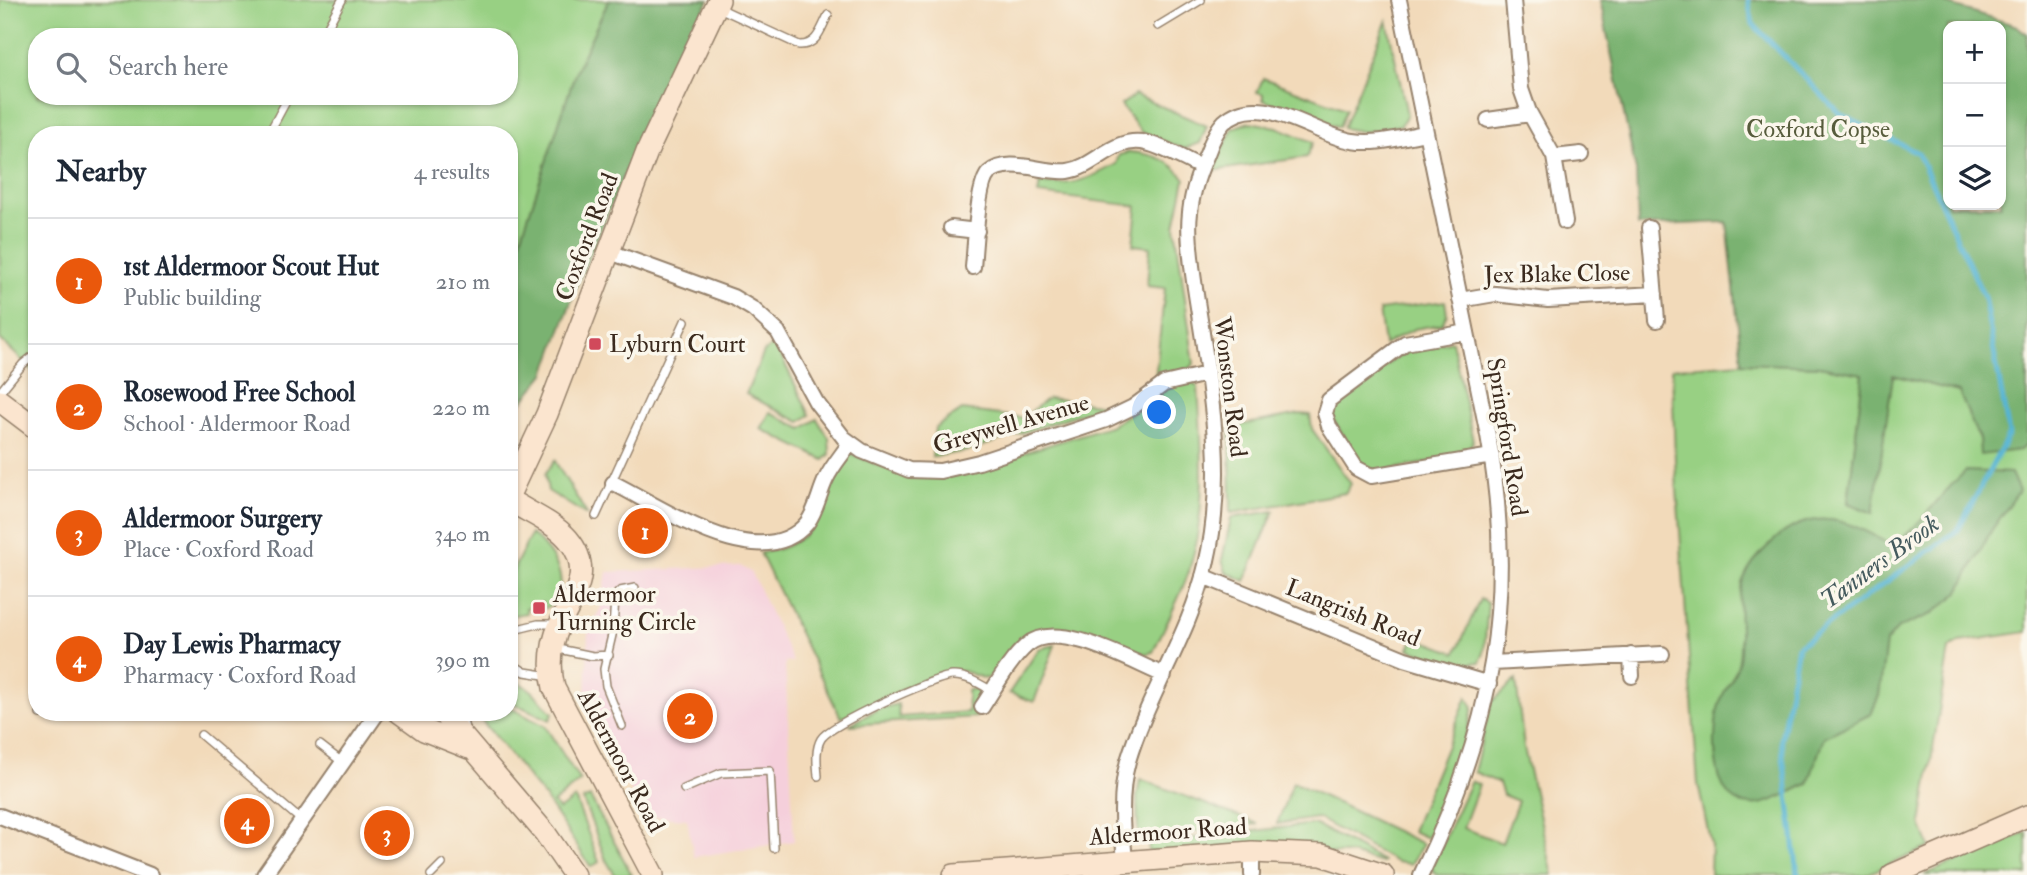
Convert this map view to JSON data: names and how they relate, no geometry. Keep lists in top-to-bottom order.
{
  "streets": {
    "street": [
      "Coxford Road",
      "Jex Blake Close",
      "Wonston Road",
      "Greywell Avenue",
      "Springford Road",
      "Langrish Road",
      "Aldermoor Road"
    ]
  },
  "crossings": [
    ["Coxford Road", "Greywell Avenue"],
    ["Jex Blake Close", "Springford Road"],
    ["Wonston Road", "Greywell Avenue"],
    ["Wonston Road", "Springford Road"],
    ["Wonston Road", "Langrish Road"],
    ["Wonston Road", "Aldermoor Road"],
    ["Springford Road", "Langrish Road"]
  ],
  "water": ["Tanners Brook"],
  "parks": ["Coxford Copse"],
  "places": {
    "transit": ["Lyburn Court", "Aldermoor Turning Circle"]
  },
  "page": {
    "map_buttons": ["+", "−"],
    "search": "Search here",
    "heading": ["Nearby", "4 results"],
    "list": [
      {
        "mark": "1",
        "name": "1st Aldermoor Scout Hut",
        "note": "Public building",
        "value": "210 m"
      },
      {
        "mark": "2",
        "name": "Rosewood Free School",
        "note": "School · Aldermoor Road",
        "value": "220 m"
      },
      {
        "mark": "3",
        "name": "Aldermoor Surgery",
        "note": "Place · Coxford Road",
        "value": "340 m"
      },
      {
        "mark": "4",
        "name": "Day Lewis Pharmacy",
        "note": "Pharmacy · Coxford Road",
        "value": "390 m"
      }
    ],
    "pins": [
      "1",
      "2",
      "4",
      "3"
    ]
  }
}
